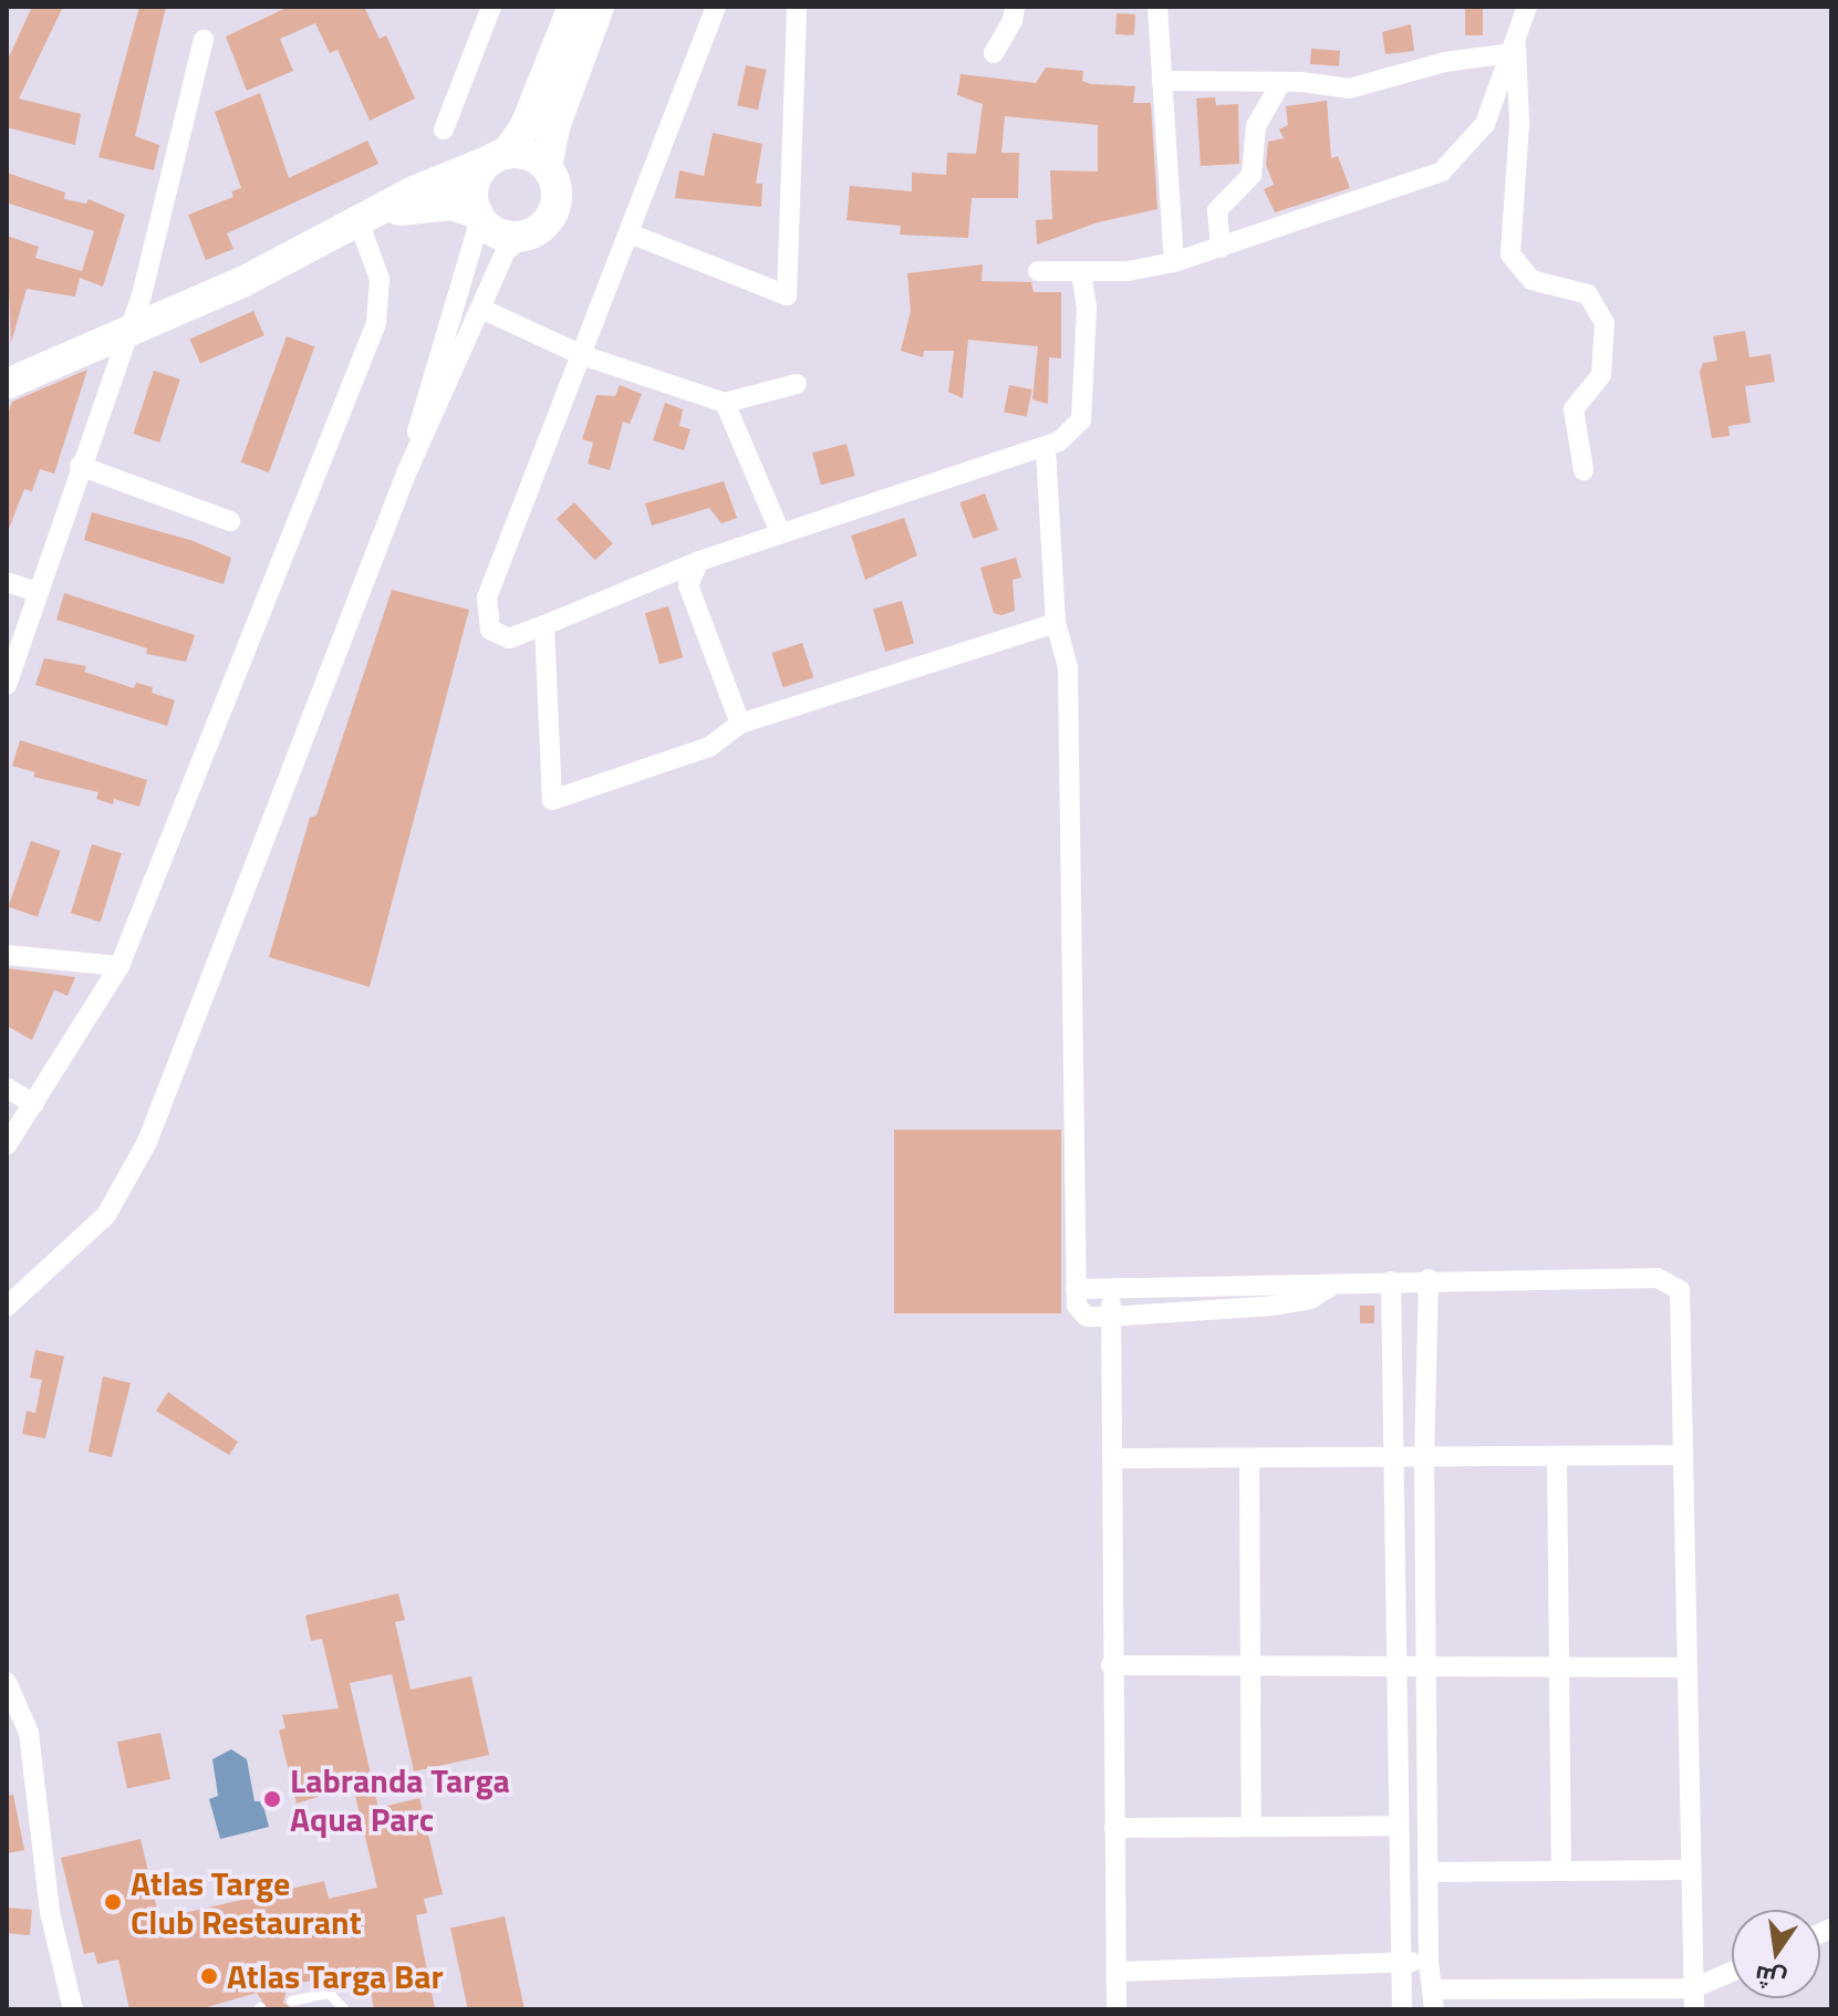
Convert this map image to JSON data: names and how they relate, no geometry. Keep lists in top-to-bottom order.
{
  "places": ["Labranda Targa Aqua Parc", "Atlas Targe Club Restaurant", "Atlas Targa Bar"],
  "north": "bottom"
}
